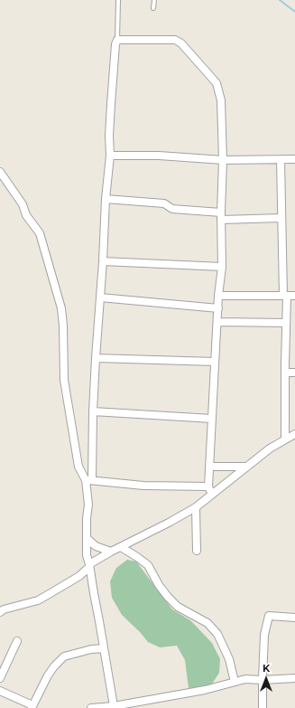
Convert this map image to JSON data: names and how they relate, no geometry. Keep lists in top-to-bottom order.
{
  "north": "top"
}
